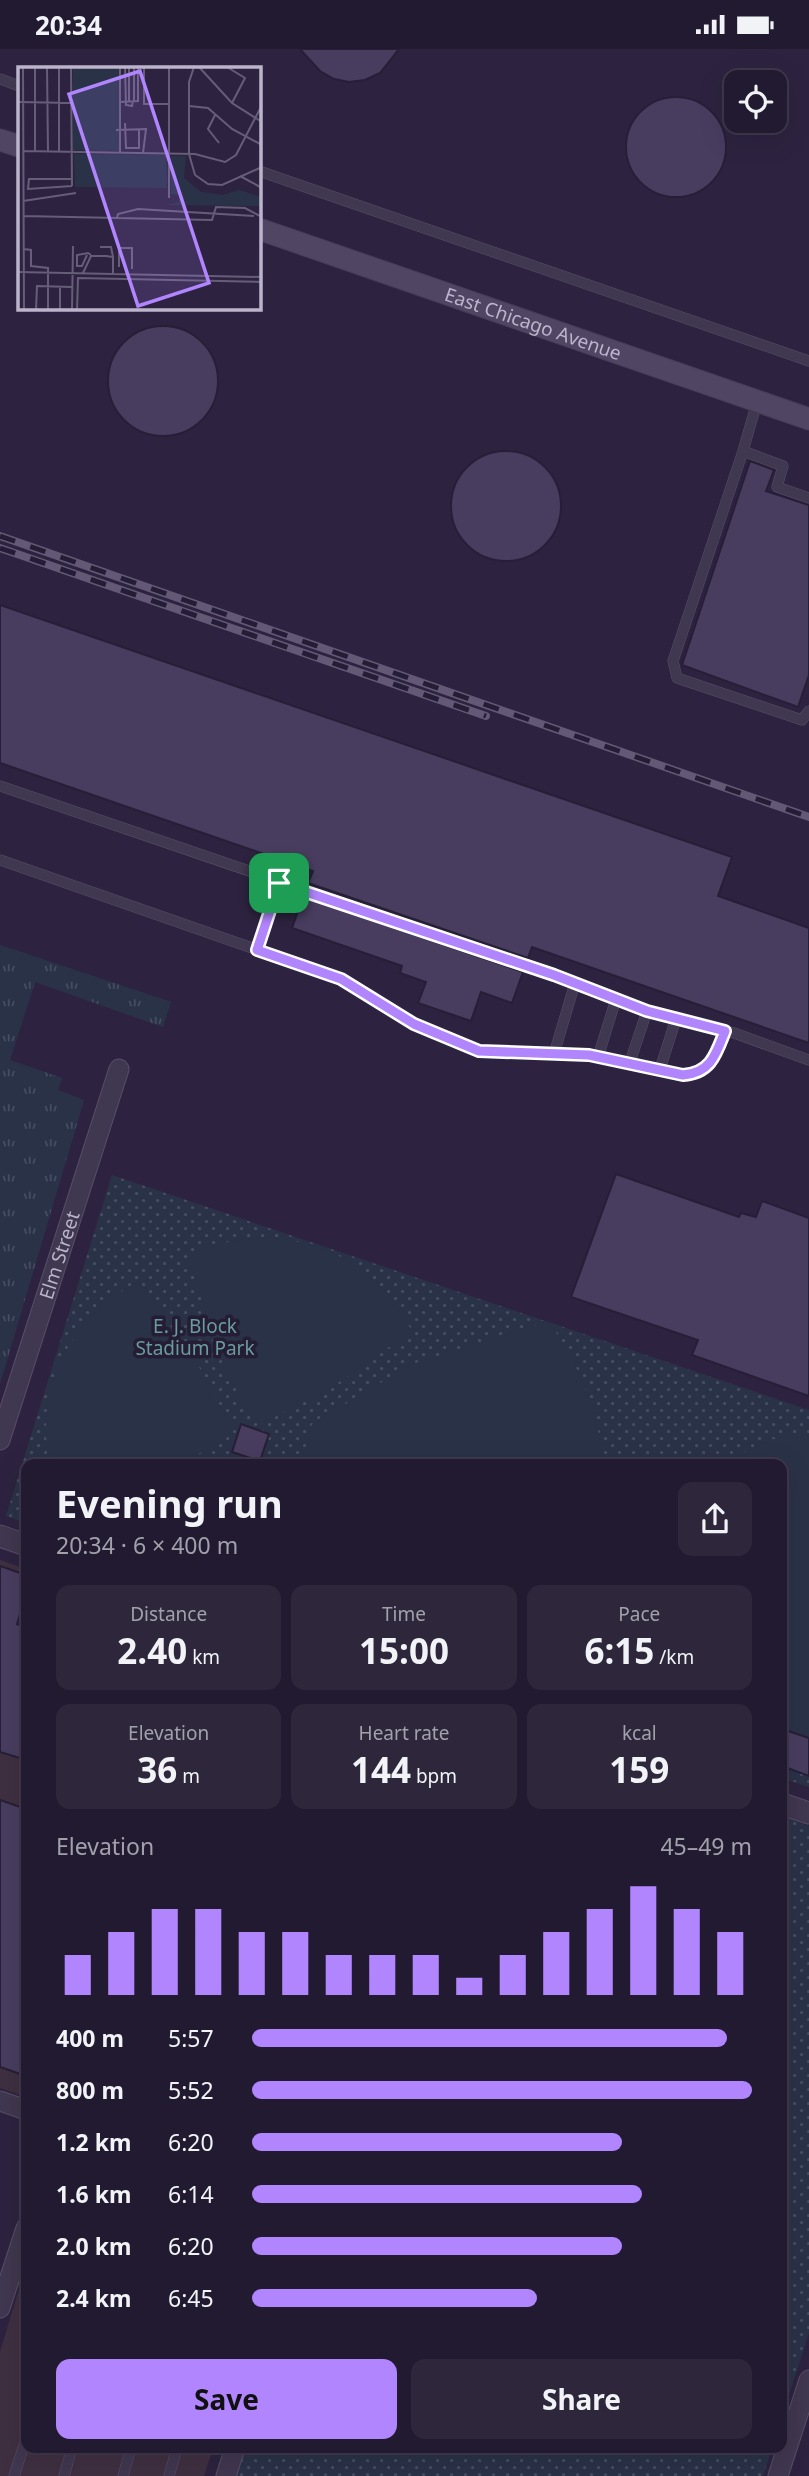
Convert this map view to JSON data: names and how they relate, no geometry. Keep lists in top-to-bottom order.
{
  "streets": {
    "main road": ["East Chicago Avenue"],
    "street": ["Elm Street"]
  },
  "parks": ["E. J. Block Stadium Park"],
  "page": {
    "status": "20:34",
    "heading": ["Evening run", "20:34 · 6 × 400 m"],
    "stats": [
      ["Distance", "2.40 km"],
      ["Time", "15:00"],
      ["Pace", "6:15 /km"],
      ["Elevation", "36 m"],
      ["Heart rate", "144 bpm"],
      ["kcal", "159"]
    ],
    "chart": ["Elevation", "45–49 m"],
    "list": [
      {
        "name": "400 m",
        "note": "5:57"
      },
      {
        "name": "800 m",
        "note": "5:52"
      },
      {
        "name": "1.2 km",
        "note": "6:20"
      },
      {
        "name": "1.6 km",
        "note": "6:14"
      },
      {
        "name": "2.0 km",
        "note": "6:20"
      },
      {
        "name": "2.4 km",
        "note": "6:45"
      }
    ],
    "buttons": ["Save", "Share"]
  }
}
